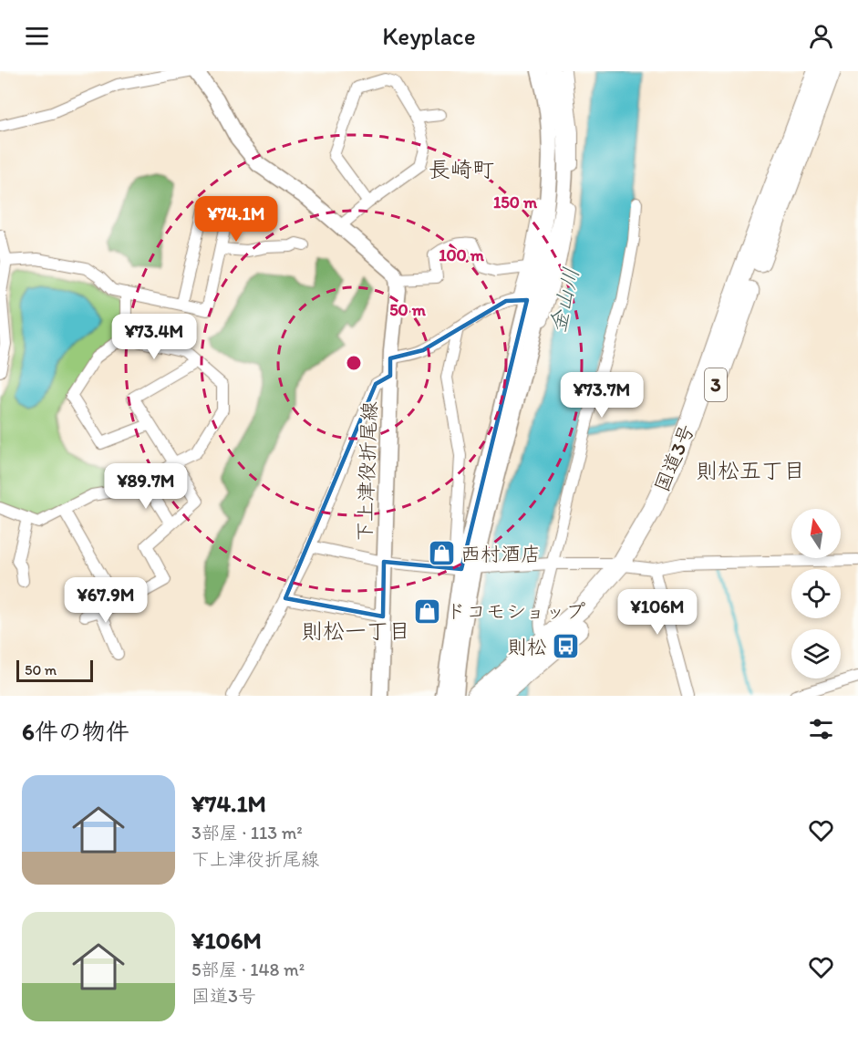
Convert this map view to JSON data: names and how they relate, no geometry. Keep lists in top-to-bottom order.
{
  "streets": {
    "highway": ["3", "国道3号"],
    "street": ["下上津役折尾線"]
  },
  "districts": ["長崎町", "則松五丁目", "則松一丁目"],
  "water": ["金山川"],
  "places": {
    "shop": ["西村酒店", "ドコモショップ"],
    "bus stop": ["則松"]
  },
  "scale_bar": "50 m",
  "north": "top",
  "page": {
    "header": "Keyplace",
    "price": [
      "¥74.1M",
      "¥73.4M",
      "¥73.7M",
      "¥89.7M",
      "¥67.9M",
      "¥106M"
    ],
    "scale": "50 m",
    "heading": "6件の物件",
    "list": [
      {
        "name": "¥74.1M",
        "note": "3部屋 · 113 m² · 下上津役折尾線"
      },
      {
        "name": "¥106M",
        "note": "5部屋 · 148 m² · 国道3号"
      }
    ]
  },
  "rings": ["150 m", "100 m", "50 m"]
}
